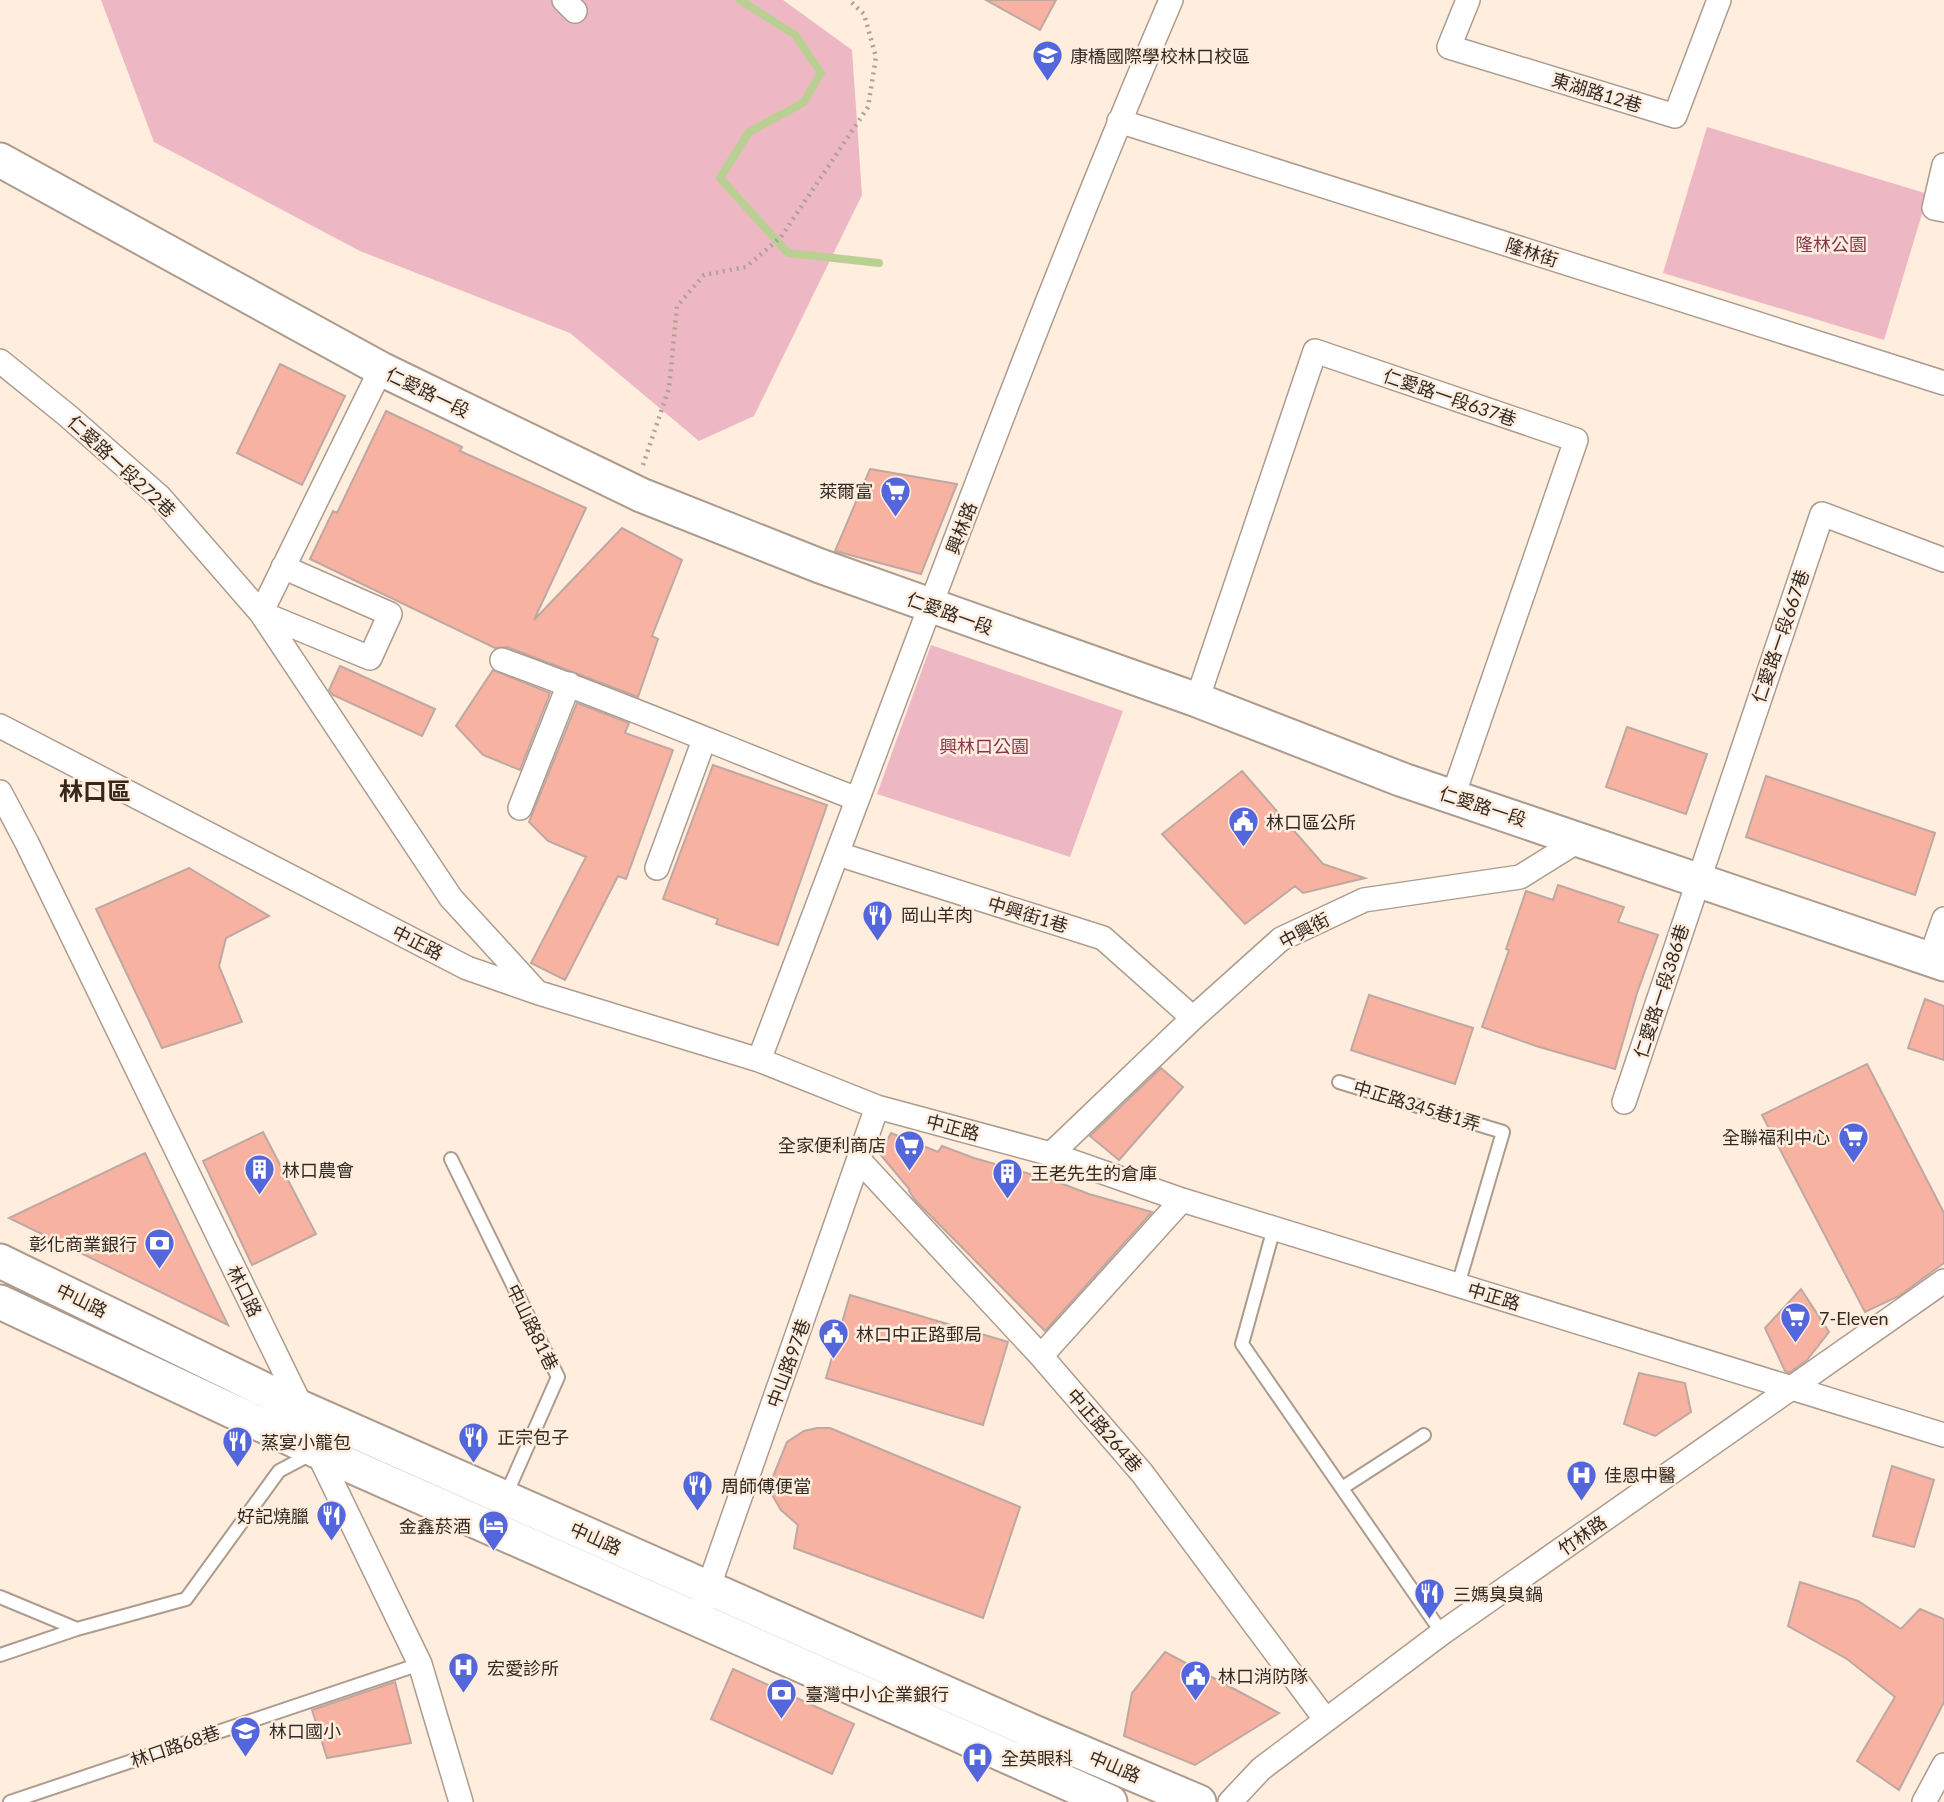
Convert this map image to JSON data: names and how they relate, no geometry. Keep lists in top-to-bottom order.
{
  "streets": {
    "main road": ["仁愛路一段", "林口路", "中山路"],
    "street": [
      "東湖路12巷",
      "隆林街",
      "仁愛路一段637巷",
      "仁愛路一段272巷",
      "興林路",
      "仁愛路一段667巷",
      "中興街1巷",
      "中興街",
      "中正路",
      "仁愛路一段386巷",
      "中山路97巷",
      "中正路264巷",
      "竹林路"
    ],
    "lane": ["中正路345巷1弄", "中山路81巷", "林口路68巷"]
  },
  "crossings": [
    ["隆林街", "興林路"],
    ["仁愛路一段", "仁愛路一段637巷"],
    ["仁愛路一段", "興林路"],
    ["仁愛路一段", "仁愛路一段667巷"],
    ["仁愛路一段", "中興街"],
    ["仁愛路一段", "仁愛路一段386巷"],
    ["仁愛路一段272巷", "中正路"],
    ["興林路", "中興街1巷"],
    ["興林路", "中正路"],
    ["仁愛路一段667巷", "仁愛路一段386巷"],
    ["中興街1巷", "中興街"],
    ["中興街", "中正路"],
    ["中正路", "中正路345巷1弄"],
    ["中正路", "中山路97巷"],
    ["中正路", "竹林路"],
    ["林口路", "中山路"],
    ["林口路", "林口路68巷"],
    ["中山路", "中山路81巷"],
    ["中山路", "中山路97巷"],
    ["中山路97巷", "中正路264巷"],
    ["中正路264巷", "竹林路"]
  ],
  "districts": ["林口區"],
  "parks": ["隆林公園", "興林口公園"],
  "places": {
    "school or university": ["康橋國際學校林口校區", "林口國小"],
    "supermarket": [
      "萊爾富",
      "全聯福利中心",
      "全家便利商店",
      "7-Eleven"
    ],
    "public building": ["林口區公所", "林口中正路郵局", "林口消防隊"],
    "restaurant": [
      "岡山羊肉",
      "正宗包子",
      "蒸宴小籠包",
      "周師傅便當",
      "好記燒臘",
      "三媽臭臭鍋"
    ],
    "building": ["林口農會", "王老先生的倉庫"],
    "bank": ["彰化商業銀行", "臺灣中小企業銀行"],
    "hospital": ["佳恩中醫", "宏愛診所", "全英眼科"],
    "hotel": ["金鑫菸酒"]
  }
}
